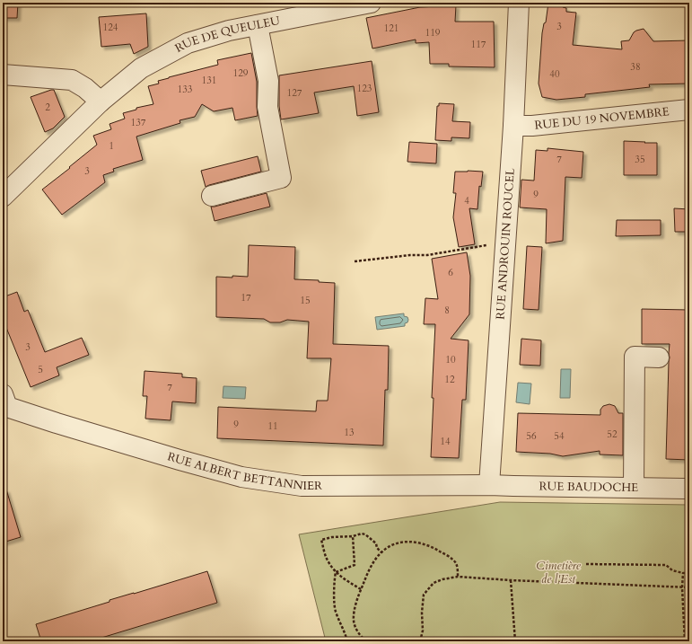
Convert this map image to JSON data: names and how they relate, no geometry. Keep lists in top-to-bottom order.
{
  "streets": {
    "street": [
      "RUE DE QUEULEU",
      "RUE DU 19 NOVEMBRE",
      "RUE ANDROUIN ROUCEL",
      "RUE ALBERT BETTANNIER",
      "RUE BAUDOCHE"
    ]
  },
  "crossings": [
    ["RUE DU 19 NOVEMBRE", "RUE ANDROUIN ROUCEL"],
    ["RUE ANDROUIN ROUCEL", "RUE ALBERT BETTANNIER"],
    ["RUE ANDROUIN ROUCEL", "RUE BAUDOCHE"],
    ["RUE ALBERT BETTANNIER", "RUE BAUDOCHE"]
  ],
  "parks": ["Cimetière de l'Est"],
  "house_numbers": [
    "3",
    "124",
    "121",
    "119",
    "117",
    "38",
    "129",
    "40",
    "131",
    "123",
    "133",
    "127",
    "2",
    "137",
    "1",
    "7",
    "35",
    "3",
    "9",
    "4",
    "6",
    "17",
    "15",
    "8",
    "3",
    "10",
    "5",
    "12",
    "7",
    "9",
    "11",
    "13",
    "52",
    "56",
    "54",
    "14"
  ]
}
